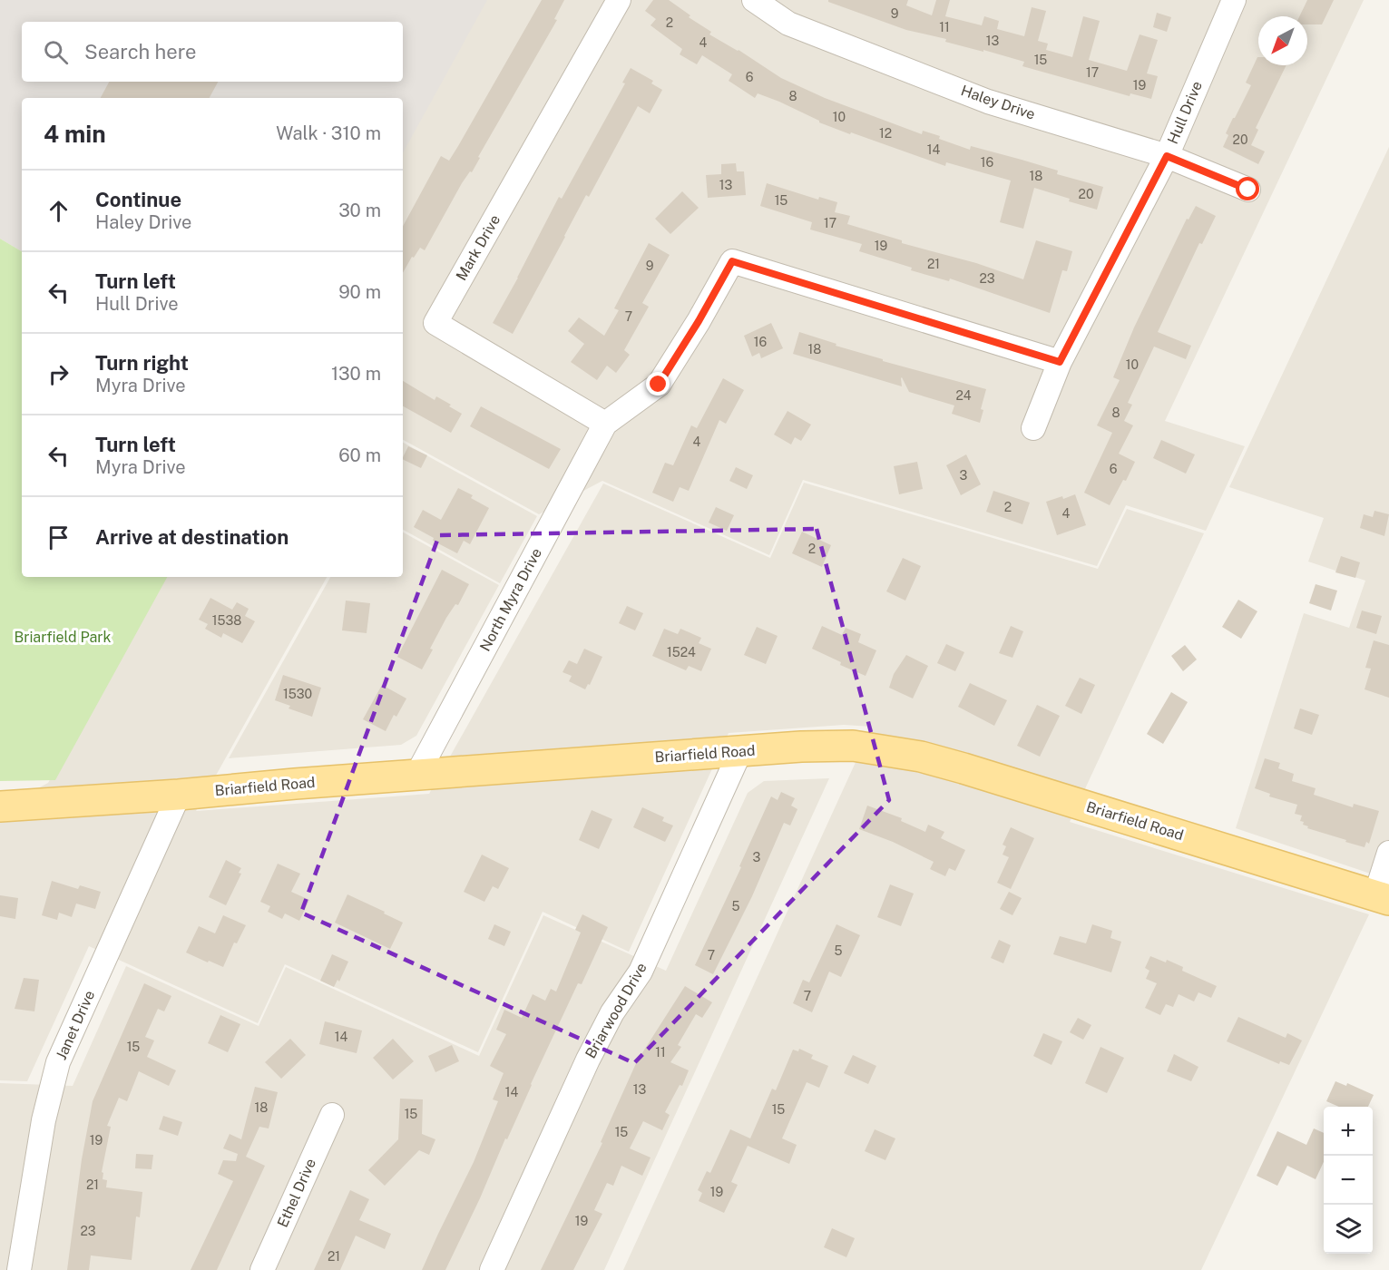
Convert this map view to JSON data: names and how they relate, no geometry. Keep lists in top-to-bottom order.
{
  "streets": {
    "main road": ["Briarfield Road"],
    "street": [
      "Haley Drive",
      "Hull Drive",
      "Mark Drive",
      "North Myra Drive",
      "Briarwood Drive",
      "Janet Drive",
      "Ethel Drive"
    ]
  },
  "crossings": [
    ["Haley Drive", "Hull Drive"],
    ["Mark Drive", "North Myra Drive"],
    ["North Myra Drive", "Briarfield Road"],
    ["Briarfield Road", "Briarwood Drive"],
    ["Briarfield Road", "Janet Drive"]
  ],
  "parks": ["Briarfield Park"],
  "house_numbers": [
    "9",
    "2",
    "11",
    "13",
    "4",
    "15",
    "17",
    "6",
    "19",
    "8",
    "10",
    "12",
    "20",
    "14",
    "16",
    "18",
    "13",
    "20",
    "15",
    "17",
    "19",
    "21",
    "9",
    "23",
    "7",
    "16",
    "18",
    "10",
    "24",
    "8",
    "4",
    "6",
    "3",
    "2",
    "4",
    "2",
    "1538",
    "1524",
    "1530",
    "3",
    "5",
    "5",
    "7",
    "7",
    "14",
    "15",
    "11",
    "13",
    "14",
    "18",
    "15",
    "15",
    "15",
    "19",
    "21",
    "19",
    "19",
    "23",
    "21"
  ],
  "north": "bottom left",
  "page": {
    "search": "Search here",
    "heading": ["4 min", "Walk · 310 m"],
    "list": [
      ["Continue", "Haley Drive", "30 m"],
      ["Turn left", "Hull Drive", "90 m"],
      ["Turn right", "Myra Drive", "130 m"],
      ["Turn left", "Myra Drive", "60 m"],
      "Arrive at destination"
    ],
    "map_buttons": ["+", "−"]
  }
}
